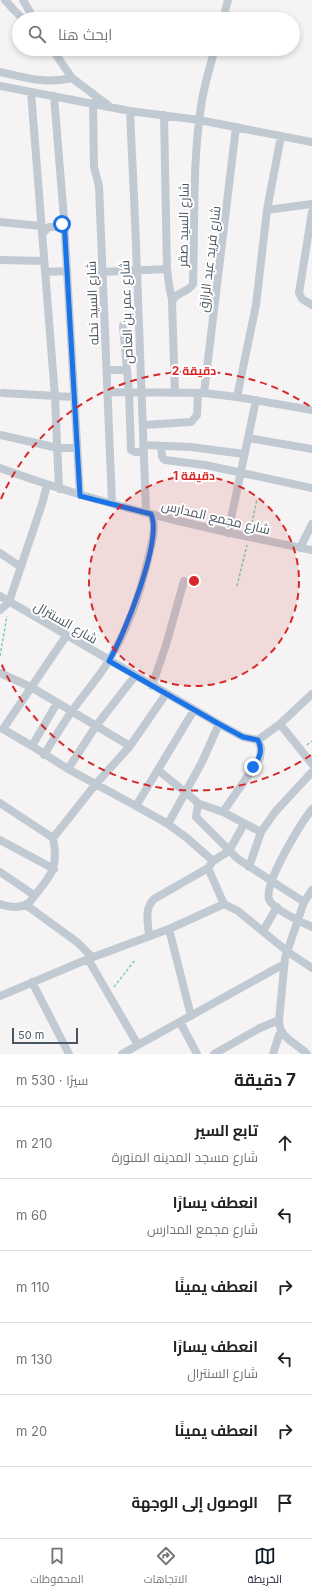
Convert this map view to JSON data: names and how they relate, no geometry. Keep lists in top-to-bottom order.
{
  "streets": {
    "street": [
      "شارع السيد صقر",
      "شارع فريد عبد الرازق",
      "شارع السيد نحله",
      "شارع عمر بن العاص",
      "شارع مجمع المدارس",
      "شارع السنترال"
    ]
  },
  "crossings": [
    ["شارع فريد عبد الرازق", "شارع عمر بن العاص"],
    ["شارع السيد نحله", "شارع مجمع المدارس"],
    ["شارع عمر بن العاص", "شارع مجمع المدارس"],
    ["شارع عمر بن العاص", "شارع السنترال"]
  ],
  "scale_bar": "50 m",
  "page": {
    "search": "ابحث هنا",
    "scale": "50 m",
    "heading": ["7 دقيقة", "سيرًا · 530 m"],
    "list": [
      ["تابع السير", "شارع مسجد المدينه المنورة", "210 m"],
      ["انعطف يسارًا", "شارع مجمع المدارس", "60 m"],
      ["انعطف يمينًا", "110 m"],
      ["انعطف يسارًا", "شارع السنترال", "130 m"],
      ["انعطف يمينًا", "20 m"],
      "الوصول إلى الوجهة"
    ],
    "nav": ["الخريطة", "الاتجاهات", "المحفوظات"]
  },
  "rings": ["2 دقيقة", "1 دقيقة"]
}
